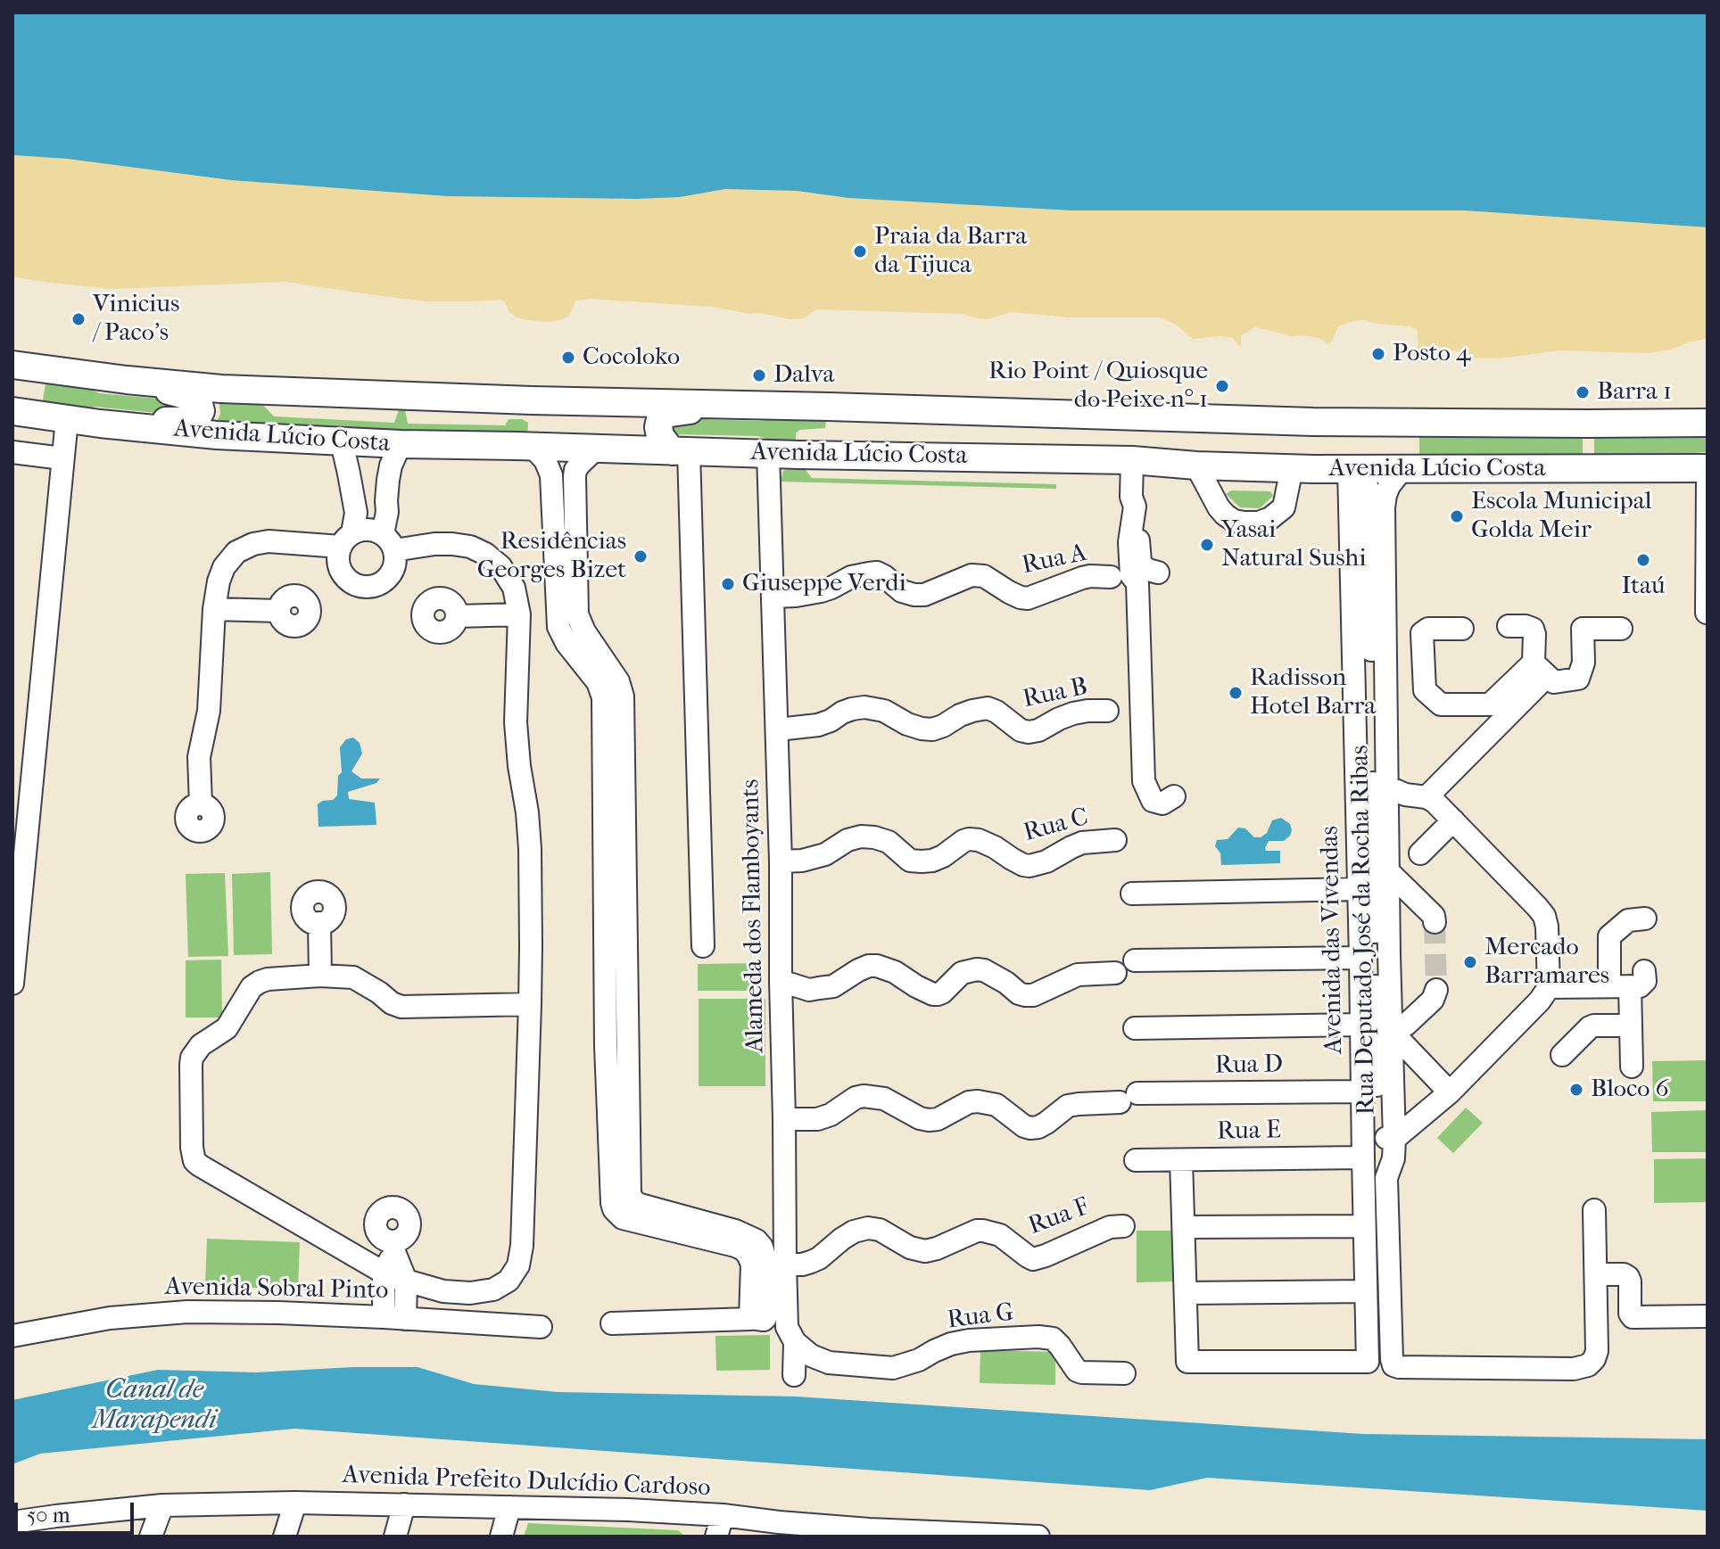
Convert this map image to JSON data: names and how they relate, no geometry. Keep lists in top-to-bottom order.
{
  "streets": {
    "main road": ["Avenida Lúcio Costa"],
    "street": [
      "Rua A",
      "Rua B",
      "Rua C",
      "Alameda dos Flamboyants",
      "Rua Deputado José da Rocha Ribas",
      "Avenida das Vivendas",
      "Rua D",
      "Rua E",
      "Rua F",
      "Avenida Sobral Pinto",
      "Rua G",
      "Avenida Prefeito Dulcídio Cardoso"
    ]
  },
  "crossings": [
    ["Avenida Lúcio Costa", "Alameda dos Flamboyants"],
    ["Avenida Lúcio Costa", "Rua Deputado José da Rocha Ribas"],
    ["Avenida Lúcio Costa", "Avenida das Vivendas"],
    ["Rua A", "Alameda dos Flamboyants"],
    ["Rua B", "Alameda dos Flamboyants"],
    ["Rua C", "Alameda dos Flamboyants"],
    ["Alameda dos Flamboyants", "Rua D"],
    ["Alameda dos Flamboyants", "Rua F"],
    ["Alameda dos Flamboyants", "Rua G"],
    ["Rua Deputado José da Rocha Ribas", "Avenida das Vivendas"],
    ["Avenida das Vivendas", "Rua D"],
    ["Avenida das Vivendas", "Rua E"]
  ],
  "water": ["Canal de Marapendi"],
  "places": [
    "Praia da Barra da Tijuca",
    "Vinicius / Paco's",
    "Posto 4",
    "Cocoloko",
    "Dalva",
    "Rio Point / Quiosque do Peixe n° 1",
    "Barra 1",
    "Escola Municipal Golda Meir",
    "Yasai Natural Sushi",
    "Residências Georges Bizet",
    "Itaú",
    "Giuseppe Verdi",
    "Radisson Hotel Barra",
    "Mercado Barramares",
    "Bloco 6"
  ],
  "scale_bar": "50 m"
}
